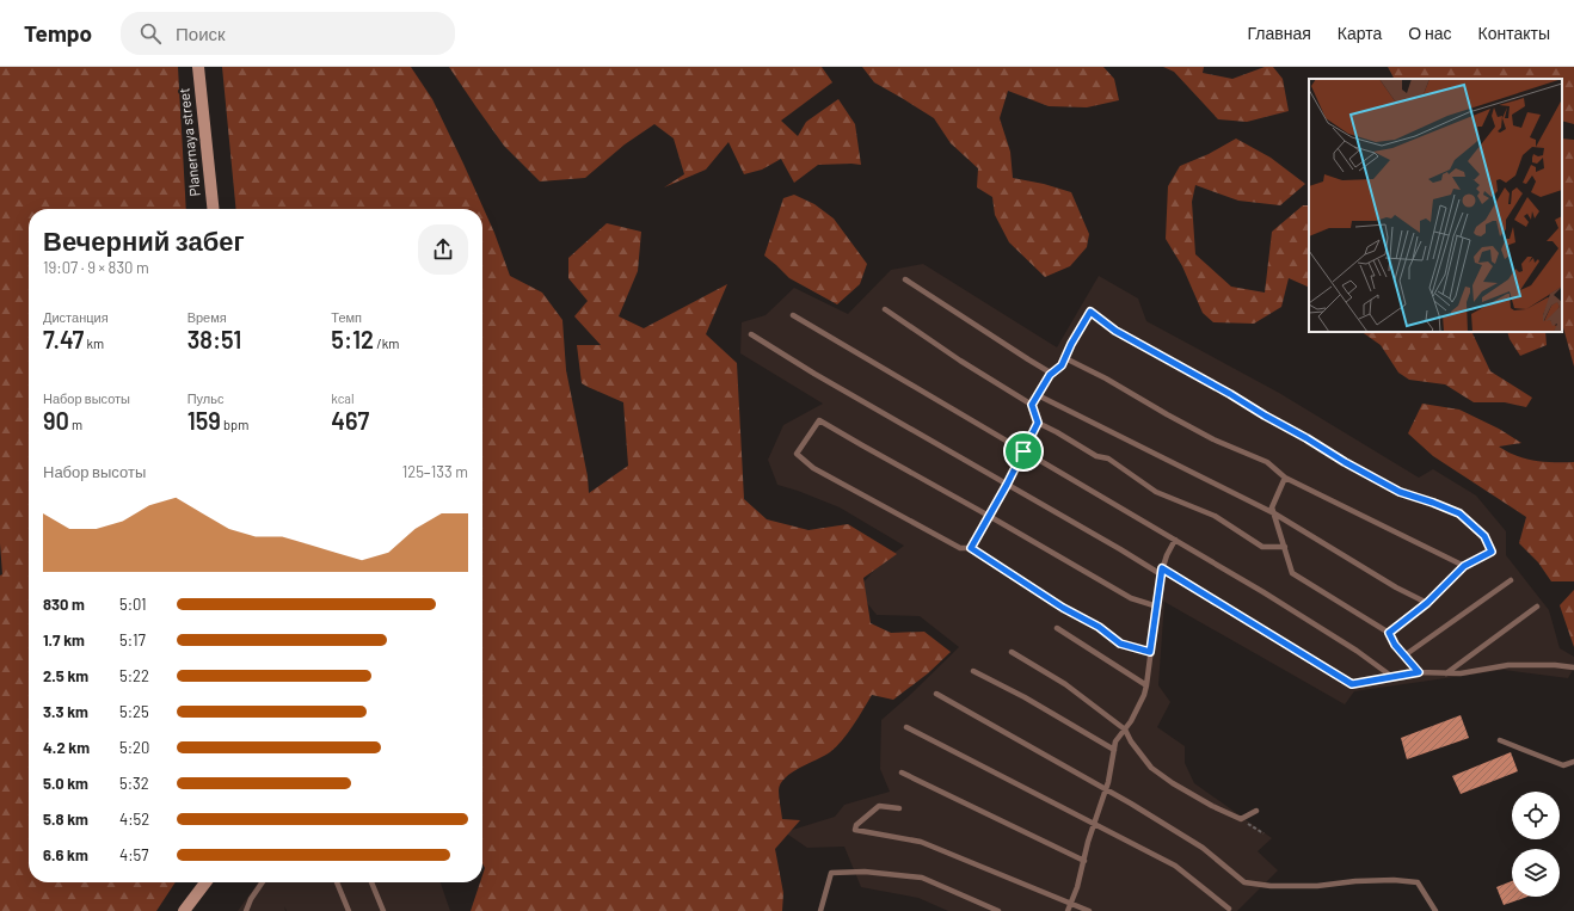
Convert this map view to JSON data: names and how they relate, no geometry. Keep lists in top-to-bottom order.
{
  "streets": {
    "main road": ["Planernaya street"]
  },
  "page": {
    "header": "Tempo",
    "search": "Поиск",
    "nav": [
      "Главная",
      "Карта",
      "О нас",
      "Контакты"
    ],
    "heading": ["Вечерний забег", "19:07 · 9 × 830 m"],
    "stats": [
      ["Дистанция", "7.47 km"],
      ["Время", "38:51"],
      ["Темп", "5:12 /km"],
      ["Набор высоты", "90 m"],
      ["Пульс", "159 bpm"],
      ["kcal", "467"]
    ],
    "chart": ["Набор высоты", "125–133 m"],
    "list": [
      {
        "name": "830 m",
        "note": "5:01"
      },
      {
        "name": "1.7 km",
        "note": "5:17"
      },
      {
        "name": "2.5 km",
        "note": "5:22"
      },
      {
        "name": "3.3 km",
        "note": "5:25"
      },
      {
        "name": "4.2 km",
        "note": "5:20"
      },
      {
        "name": "5.0 km",
        "note": "5:32"
      },
      {
        "name": "5.8 km",
        "note": "4:52"
      },
      {
        "name": "6.6 km",
        "note": "4:57"
      }
    ]
  }
}
